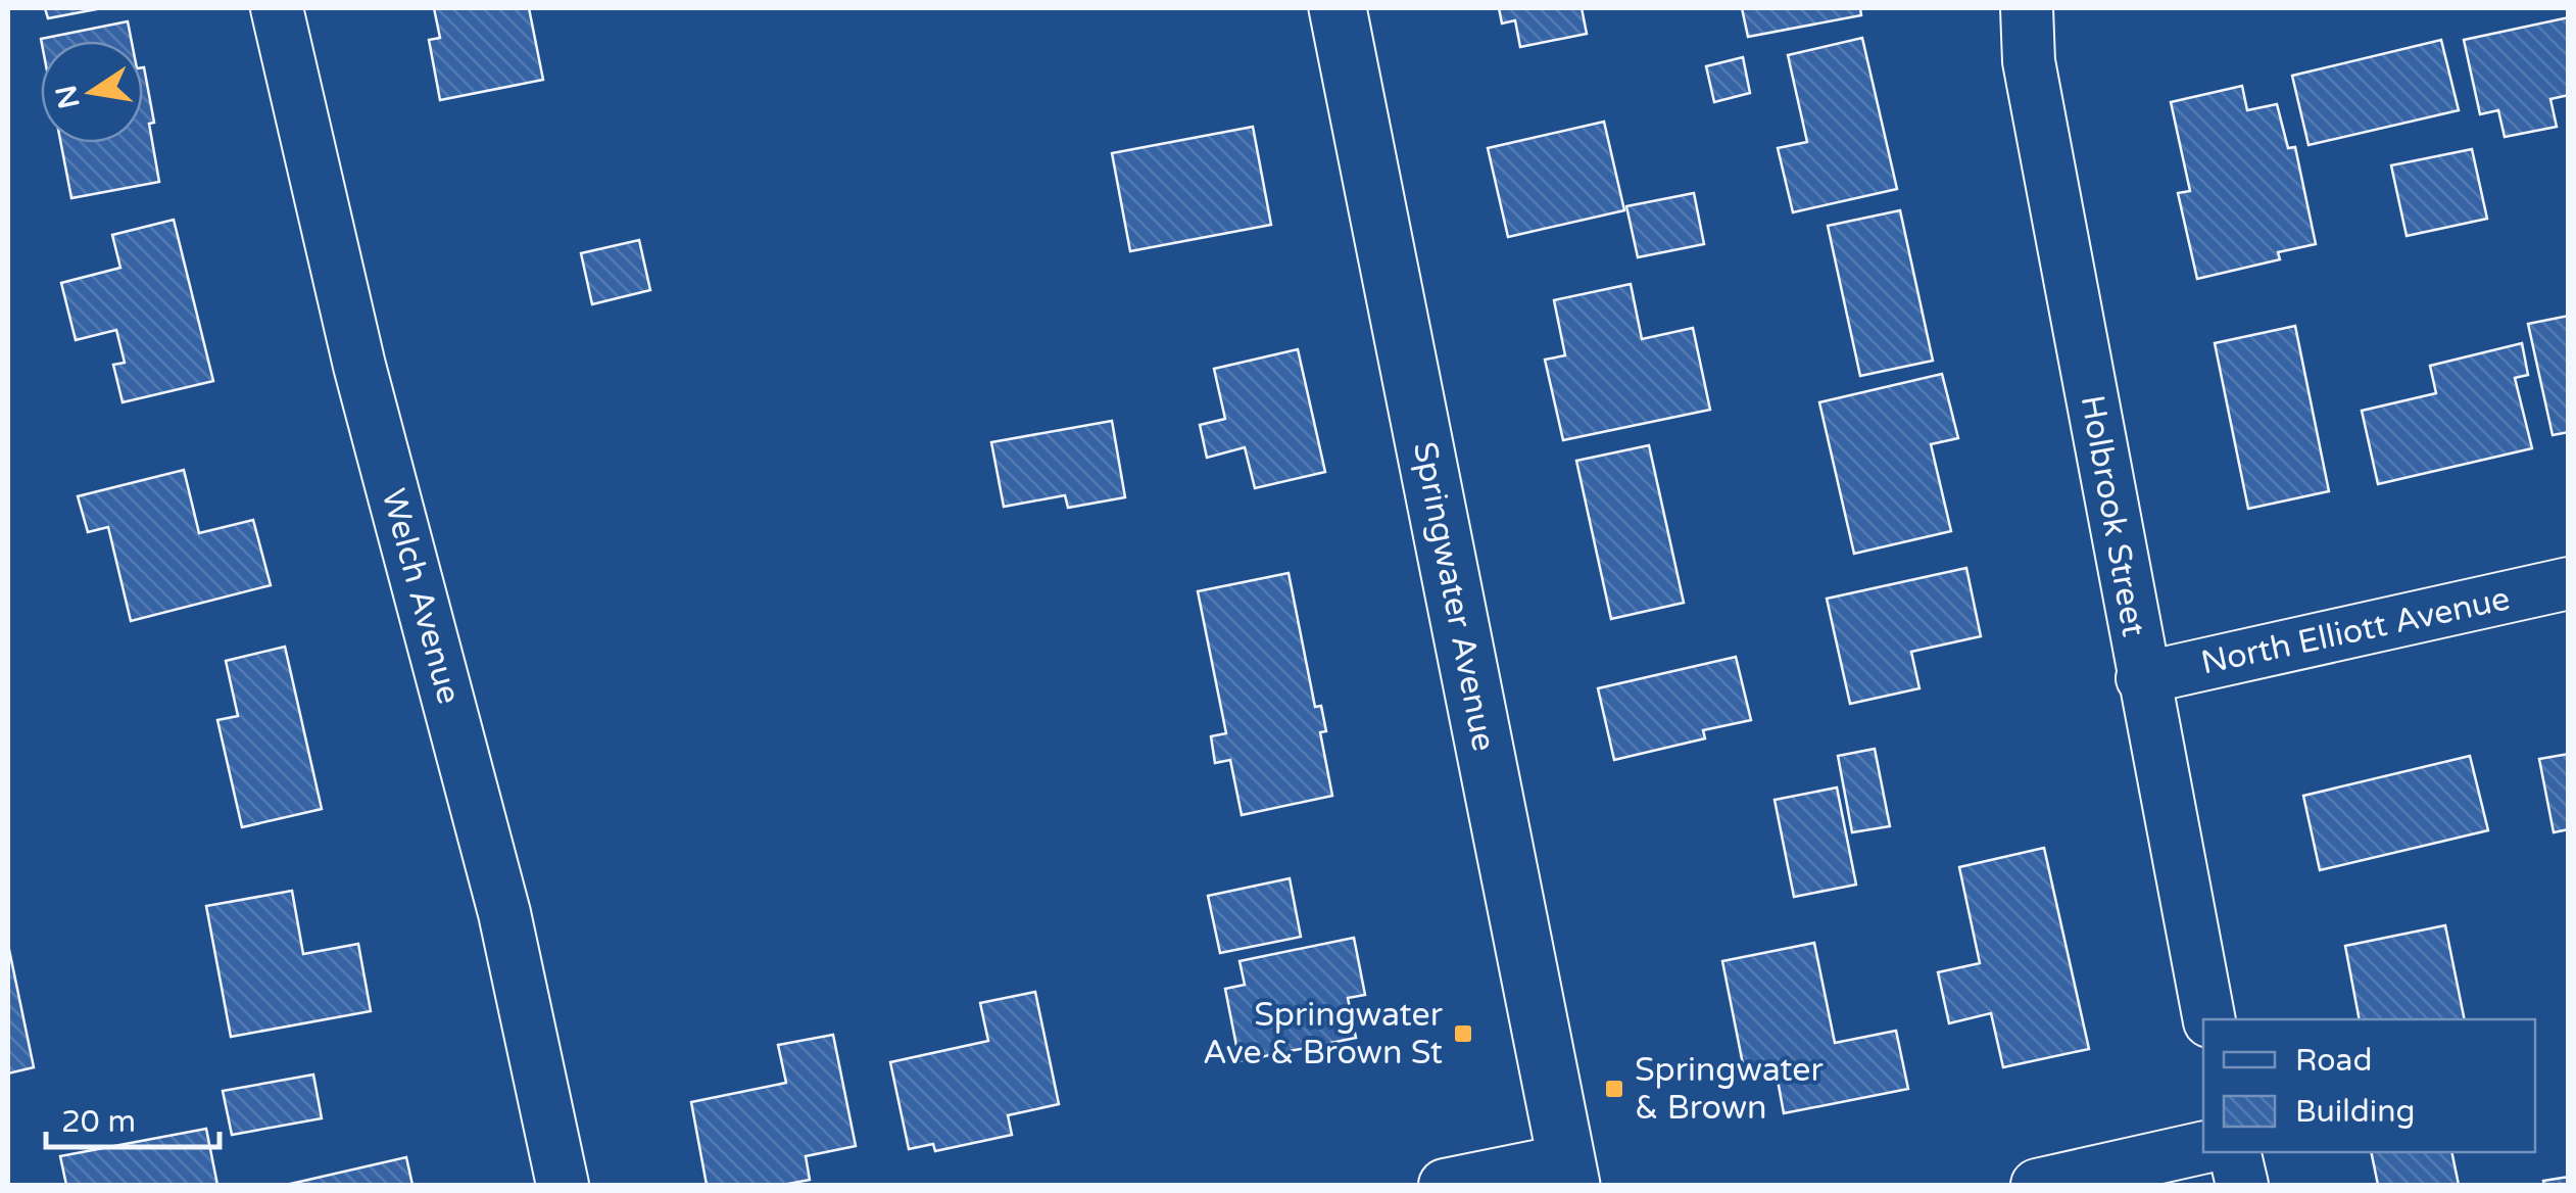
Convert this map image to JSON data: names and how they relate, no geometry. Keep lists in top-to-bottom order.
{
  "streets": {
    "street": [
      "Holbrook Street",
      "Welch Avenue",
      "Springwater Avenue",
      "North Elliott Avenue"
    ]
  },
  "crossings": [
    ["Holbrook Street", "North Elliott Avenue"]
  ],
  "places": {
    "transit": ["Springwater Ave & Brown St", "Springwater & Brown"]
  },
  "legend": ["Road", "Building"],
  "scale_bar": "20 m",
  "north": "left"
}
